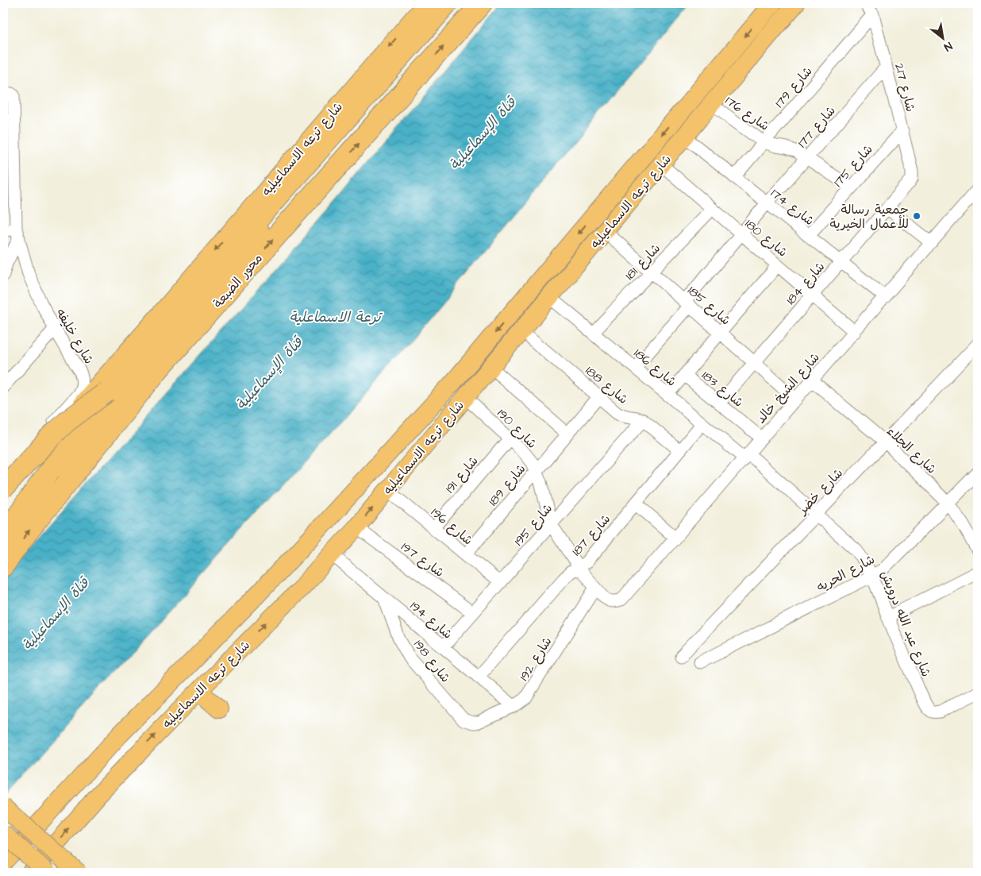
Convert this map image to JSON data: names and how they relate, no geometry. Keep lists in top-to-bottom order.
{
  "streets": {
    "highway": ["محور الضبعة"],
    "main road": ["شارع ترعه الاسماعيليه"],
    "street": [
      "شارع 179",
      "شارع 217",
      "شارع 176",
      "شارع 177",
      "شارع 175",
      "شارع 174",
      "شارع 180",
      "شارع 181",
      "شارع 184",
      "شارع 185",
      "شارع خليفه",
      "شارع 186",
      "شارع 188",
      "شارع الشيخ خالد",
      "شارع 183",
      "شارع 190",
      "شارع الجلاء",
      "شارع 191",
      "شارع 189",
      "شارع خضر",
      "شارع 195",
      "شارع 196",
      "شارع 187",
      "شارع 197",
      "شارع الحريه",
      "شارع 194",
      "شارع عبد الله درويش",
      "شارع 192",
      "شارع 198"
    ]
  },
  "crossings": [
    ["شارع 179", "شارع 217"],
    ["شارع 179", "شارع 176"],
    ["شارع 179", "شارع 174"],
    ["شارع 217", "شارع 177"],
    ["شارع 217", "شارع 175"],
    ["شارع 217", "شارع 184"],
    ["شارع 176", "شارع 177"],
    ["شارع 176", "شارع ترعه الاسماعيليه"],
    ["شارع 176", "شارع 175"],
    ["شارع 177", "شارع 174"],
    ["شارع 177", "شارع 180"],
    ["شارع 177", "شارع 185"],
    ["شارع 177", "شارع 186"],
    ["شارع ترعه الاسماعيليه", "شارع 174"],
    ["شارع ترعه الاسماعيليه", "شارع 180"],
    ["شارع ترعه الاسماعيليه", "شارع 185"],
    ["شارع ترعه الاسماعيليه", "شارع خليفه"],
    ["شارع ترعه الاسماعيليه", "شارع 186"],
    ["شارع ترعه الاسماعيليه", "شارع 188"],
    ["شارع ترعه الاسماعيليه", "شارع 190"],
    ["شارع ترعه الاسماعيليه", "شارع 196"],
    ["شارع ترعه الاسماعيليه", "شارع 197"],
    ["شارع ترعه الاسماعيليه", "شارع 194"],
    ["شارع 175", "شارع 174"],
    ["شارع 174", "شارع 184"],
    ["شارع 174", "شارع الشيخ خالد"],
    ["شارع 180", "شارع 181"],
    ["شارع 180", "شارع 184"],
    ["شارع 180", "شارع الشيخ خالد"],
    ["شارع 181", "شارع 185"],
    ["شارع 181", "شارع 186"],
    ["شارع 184", "شارع 185"],
    ["شارع 184", "شارع 183"],
    ["شارع 185", "شارع الشيخ خالد"],
    ["شارع 186", "شارع الشيخ خالد"],
    ["شارع 186", "شارع 187"],
    ["شارع 186", "شارع عبد الله درويش"],
    ["شارع 188", "شارع 189"],
    ["شارع 188", "شارع 195"],
    ["شارع 188", "شارع 187"],
    ["شارع الشيخ خالد", "شارع 183"],
    ["شارع الشيخ خالد", "شارع 190"],
    ["شارع الشيخ خالد", "شارع الجلاء"],
    ["شارع الشيخ خالد", "شارع عبد الله درويش"],
    ["شارع 190", "شارع 191"],
    ["شارع 190", "شارع 189"],
    ["شارع 190", "شارع 195"],
    ["شارع 190", "شارع 187"],
    ["شارع 190", "شارع 192"],
    ["شارع الجلاء", "شارع خضر"],
    ["شارع الجلاء", "شارع الحريه"],
    ["شارع 191", "شارع 196"],
    ["شارع 189", "شارع 196"],
    ["شارع خضر", "شارع عبد الله درويش"],
    ["شارع 195", "شارع 196"],
    ["شارع 195", "شارع 197"],
    ["شارع 195", "شارع 194"],
    ["شارع 187", "شارع 194"],
    ["شارع الحريه", "شارع عبد الله درويش"],
    ["شارع 194", "شارع 192"],
    ["شارع 194", "شارع 198"],
    ["شارع 192", "شارع 198"]
  ],
  "water": ["قناة الإسماعيلية", "ترعة الاسماعلية"],
  "places": ["جمعية رسالة للأعمال الخيرية"],
  "north": "bottom right"
}
